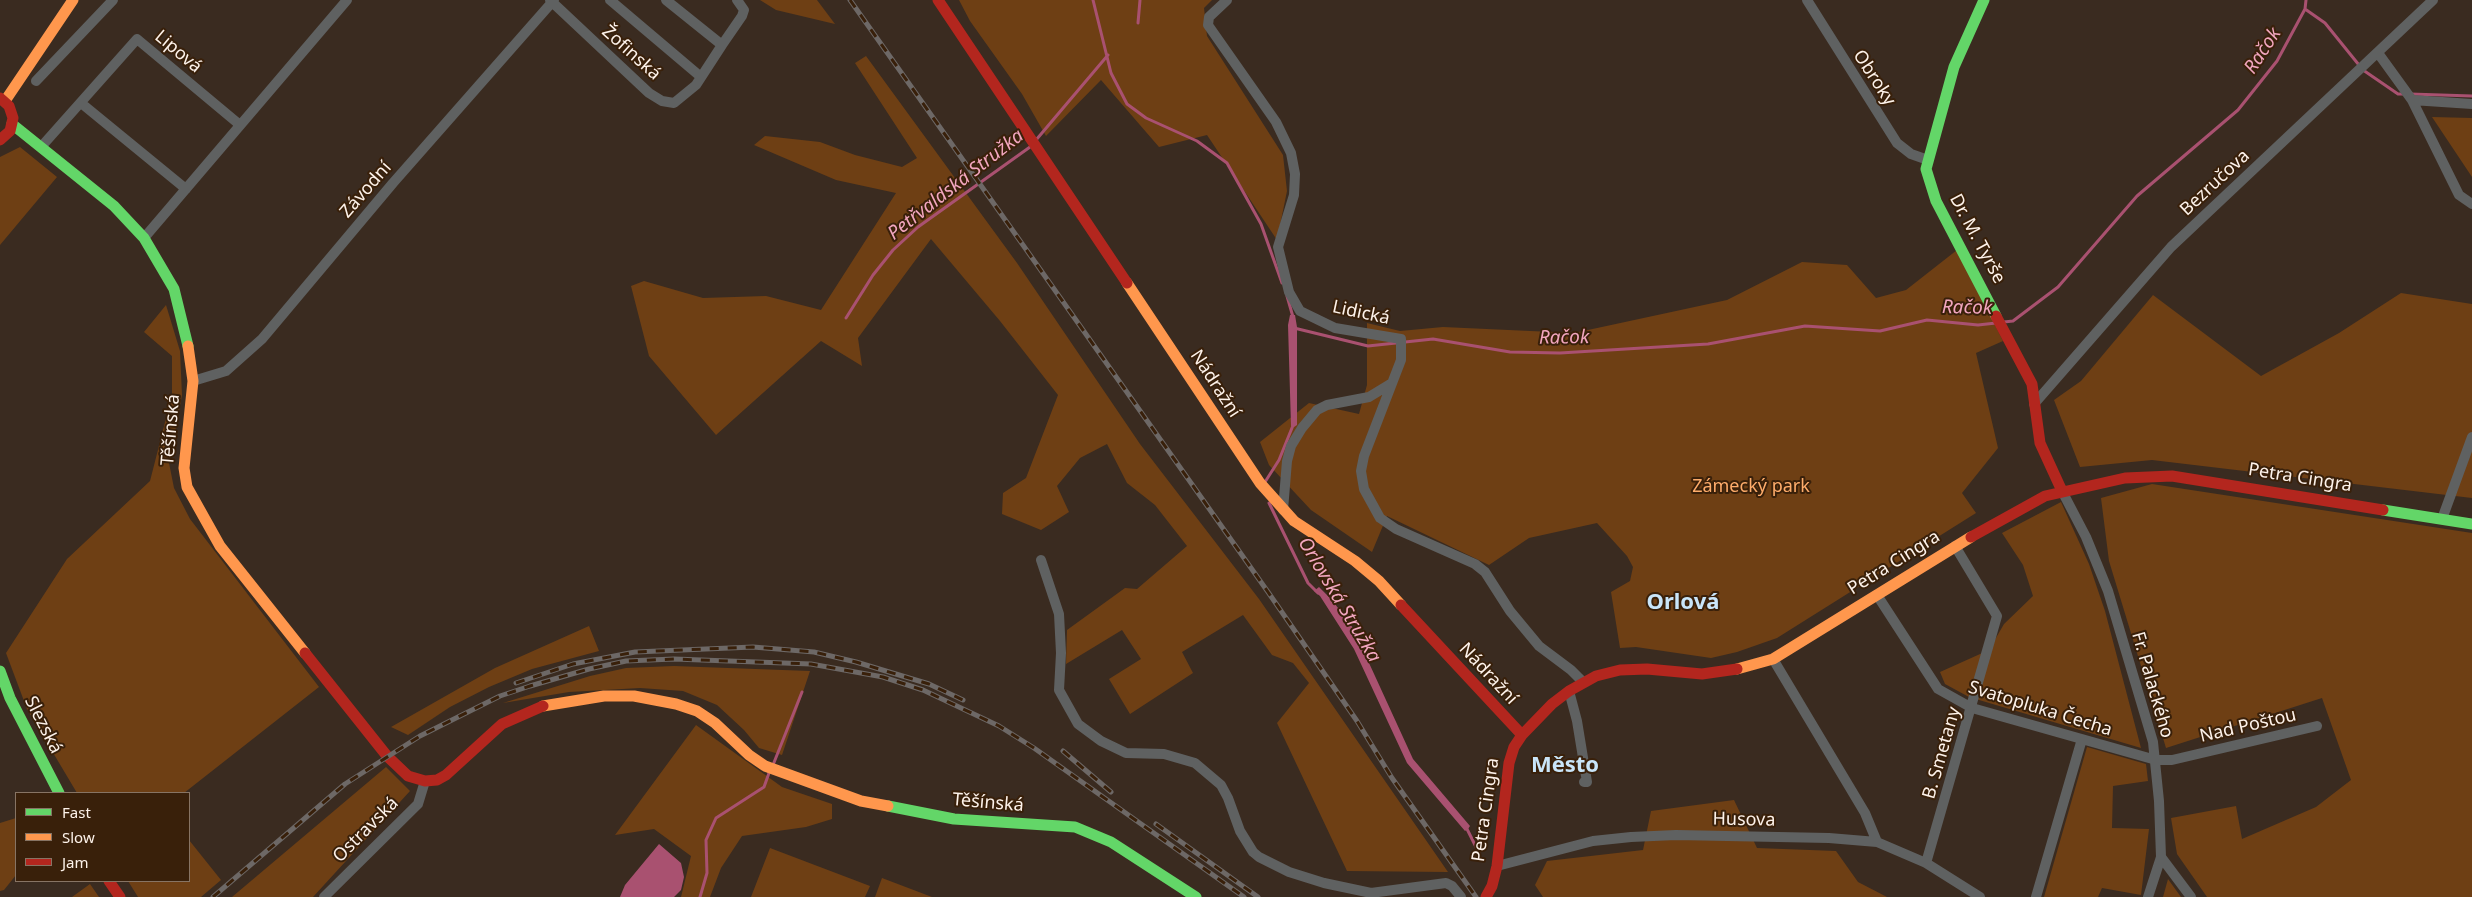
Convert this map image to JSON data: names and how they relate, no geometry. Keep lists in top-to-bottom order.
{
  "streets": {
    "street": [
      "Lipová",
      "Žofinská",
      "Obroky",
      "Bezručova",
      "Závodní",
      "Dr. M. Tyrše",
      "Lidická",
      "Nádražní",
      "Těšínská",
      "Petra Cingra",
      "Fr. Palackého",
      "Svatopluka Čecha",
      "Slezská",
      "Nad Poštou",
      "B. Smetany",
      "Husova",
      "Ostravská"
    ]
  },
  "crossings": [
    ["Lipová", "Těšínská"],
    ["Žofinská", "Závodní"],
    ["Obroky", "Dr. M. Tyrše"],
    ["Bezručova", "Dr. M. Tyrše"],
    ["Závodní", "Těšínská"],
    ["Dr. M. Tyrše", "Petra Cingra"],
    ["Dr. M. Tyrše", "Fr. Palackého"],
    ["Lidická", "Petra Cingra"],
    ["Nádražní", "Petra Cingra"],
    ["Těšínská", "Ostravská"],
    ["Petra Cingra", "Fr. Palackého"],
    ["Petra Cingra", "Svatopluka Čecha"],
    ["Petra Cingra", "B. Smetany"],
    ["Petra Cingra", "Husova"],
    ["Fr. Palackého", "Svatopluka Čecha"],
    ["Fr. Palackého", "Nad Poštou"],
    ["Svatopluka Čecha", "Nad Poštou"],
    ["Svatopluka Čecha", "B. Smetany"],
    ["B. Smetany", "Husova"]
  ],
  "districts": ["Orlová", "Město"],
  "water": ["Račok", "Petřvaldská Stružka", "Orlovská Stružka"],
  "parks": ["Zámecký park"],
  "legend": ["Fast", "Slow", "Jam"]
}
